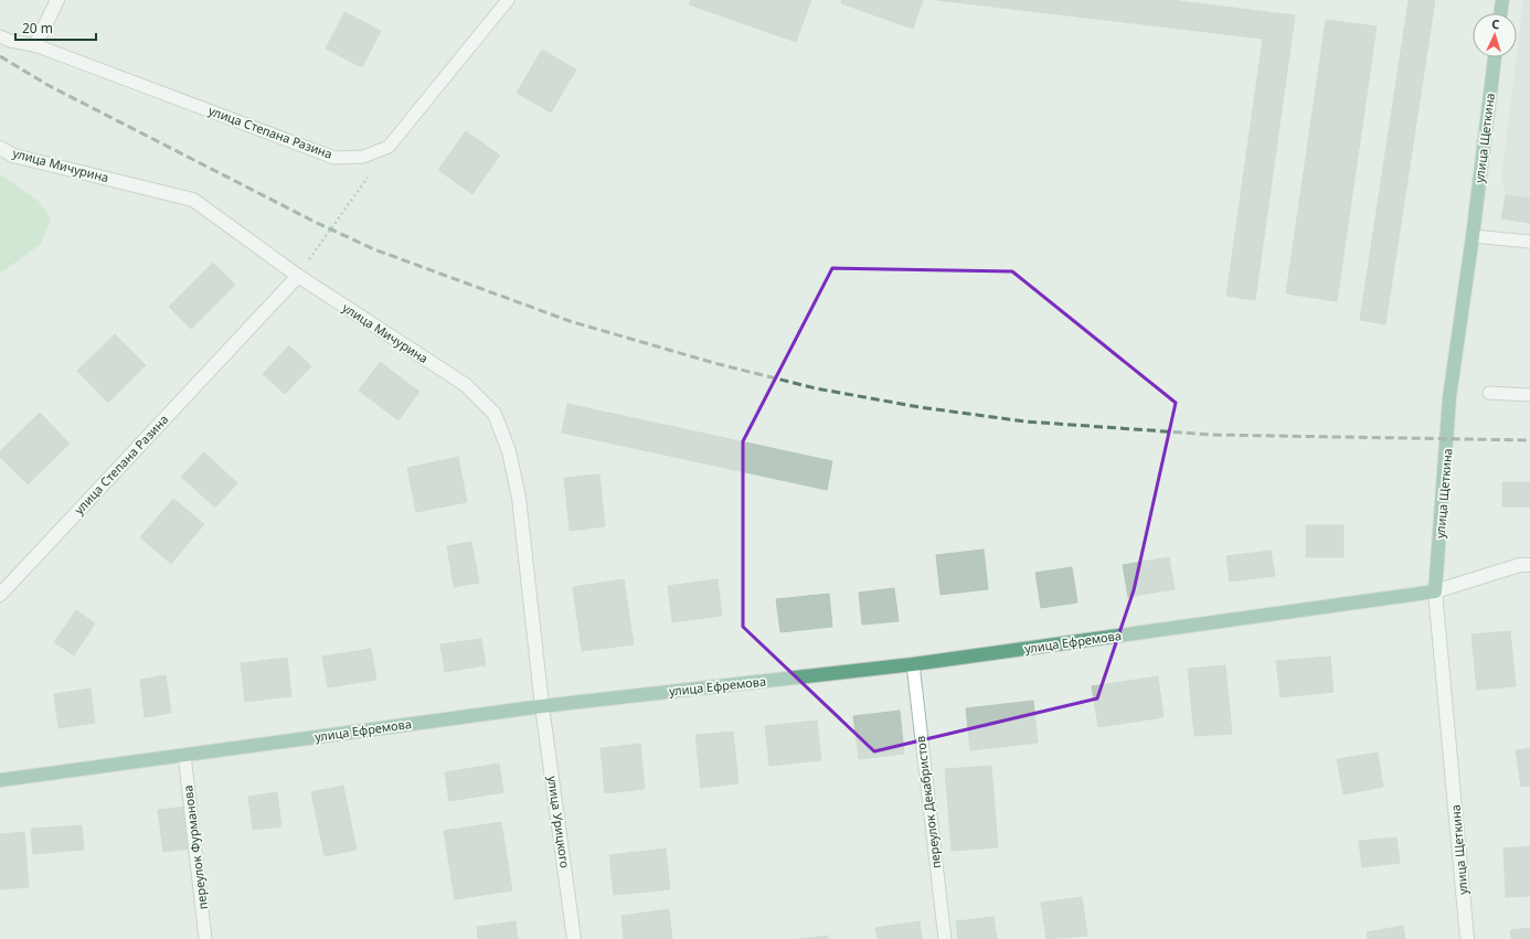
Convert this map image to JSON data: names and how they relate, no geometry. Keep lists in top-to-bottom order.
{
  "streets": {
    "main road": ["улица Щеткина", "улица Ефремова"],
    "street": ["улица Степана Разина", "улица Мичурина", "улица Урицкого"],
    "lane": ["переулок Декабристов", "переулок Фурманова"]
  },
  "crossings": [
    ["улица Степана Разина", "улица Мичурина"],
    ["улица Щеткина", "улица Ефремова"],
    ["улица Мичурина", "улица Ефремова"],
    ["улица Мичурина", "улица Урицкого"],
    ["улица Ефремова", "переулок Декабристов"],
    ["улица Ефремова", "улица Урицкого"],
    ["улица Ефремова", "переулок Фурманова"]
  ],
  "scale_bar": "20 m",
  "north": "top"
}
